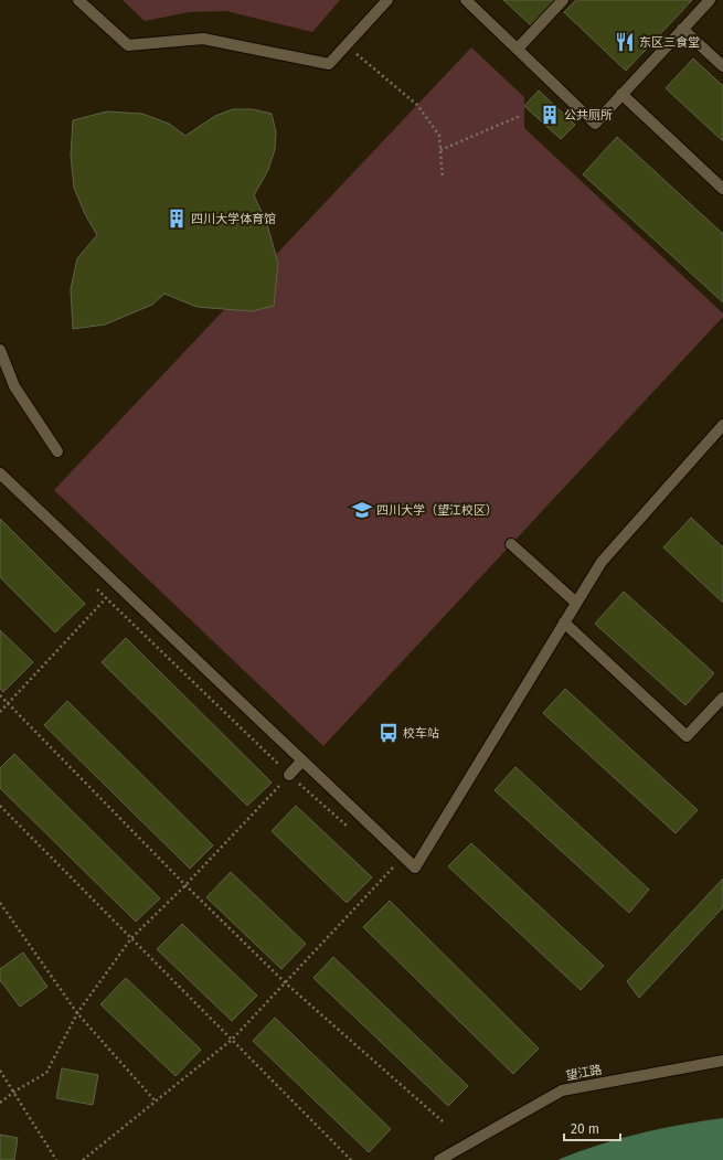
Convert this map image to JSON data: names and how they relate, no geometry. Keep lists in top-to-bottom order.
{
  "streets": {
    "street": ["望江路"]
  },
  "places": {
    "restaurant": ["东区三食堂"],
    "building": ["公共厕所", "四川大学体育馆"],
    "school or university": ["四川大学（望江校区）"],
    "bus stop": ["校车站"]
  },
  "scale_bar": "20 m"
}
